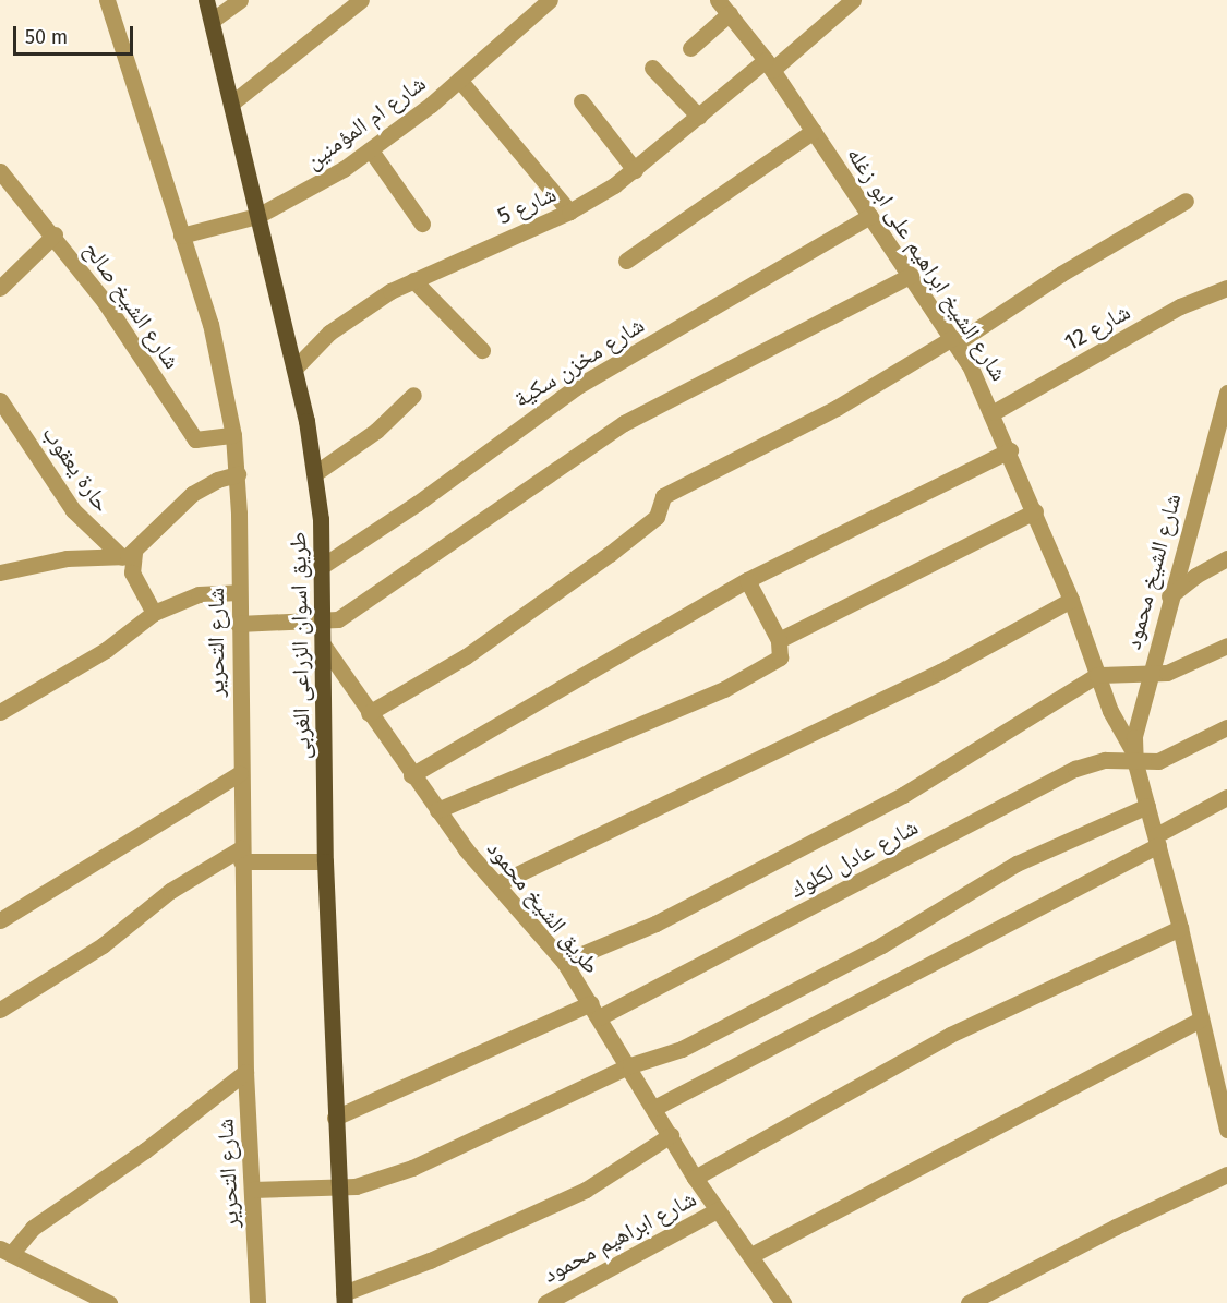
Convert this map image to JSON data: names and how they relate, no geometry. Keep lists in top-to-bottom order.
{
  "streets": {
    "main road": ["طريق اسوان الزراعى الغربى"],
    "street": [
      "شارع ام المؤمنين",
      "شارع 5",
      "شارع الشيخ ابراهيم على ابو زغله",
      "شارع الشيخ صالح",
      "شارع 12",
      "شارع مخزن سكية",
      "حارة يعقوب",
      "شارع الشيخ محمود",
      "شارع التحرير",
      "شارع عادل لكلوك",
      "طريق الشيخ محمود",
      "شارع ابراهيم محمود"
    ]
  },
  "crossings": [
    ["شارع ام المؤمنين", "شارع التحرير"],
    ["شارع ام المؤمنين", "طريق اسوان الزراعى الغربى"],
    ["شارع 5", "شارع الشيخ ابراهيم على ابو زغله"],
    ["شارع 5", "طريق اسوان الزراعى الغربى"],
    ["شارع الشيخ ابراهيم على ابو زغله", "شارع 12"],
    ["شارع الشيخ ابراهيم على ابو زغله", "شارع مخزن سكية"],
    ["شارع الشيخ ابراهيم على ابو زغله", "شارع الشيخ محمود"],
    ["شارع الشيخ ابراهيم على ابو زغله", "شارع عادل لكلوك"],
    ["شارع الشيخ صالح", "شارع التحرير"],
    ["شارع مخزن سكية", "طريق اسوان الزراعى الغربى"],
    ["شارع الشيخ محمود", "شارع عادل لكلوك"],
    ["طريق اسوان الزراعى الغربى", "شارع عادل لكلوك"],
    ["طريق اسوان الزراعى الغربى", "طريق الشيخ محمود"],
    ["شارع عادل لكلوك", "طريق الشيخ محمود"],
    ["طريق الشيخ محمود", "شارع ابراهيم محمود"]
  ],
  "scale_bar": "50 m"
}
